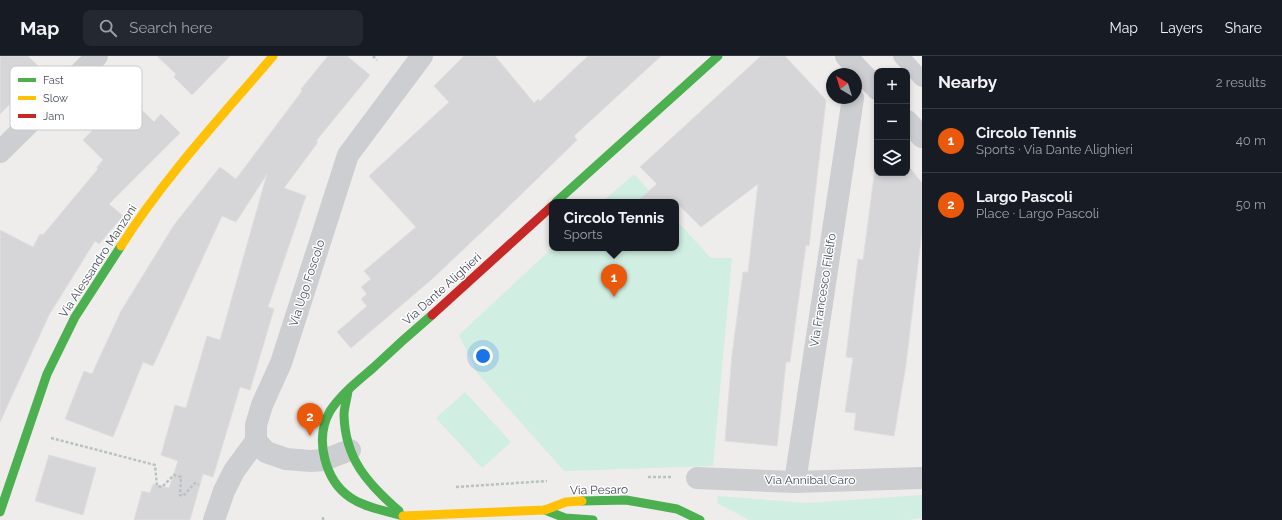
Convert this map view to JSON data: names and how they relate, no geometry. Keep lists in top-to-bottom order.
{
  "streets": {
    "street": [
      "Via Alessandro Manzoni",
      "Via Ugo Foscolo",
      "Via Dante Alighieri",
      "Via Francesco Filelfo",
      "Via Annibal Caro",
      "Via Pesaro"
    ]
  },
  "crossings": [
    ["Via Dante Alighieri", "Via Pesaro"],
    ["Via Francesco Filelfo", "Via Annibal Caro"]
  ],
  "legend": ["Fast", "Slow", "Jam"],
  "north": "top left",
  "page": {
    "header": "Map",
    "search": "Search here",
    "nav": ["Map", "Layers", "Share"],
    "heading": ["Nearby", "2 results"],
    "map_buttons": ["+", "−"],
    "list": [
      {
        "mark": "1",
        "name": "Circolo Tennis",
        "note": "Sports · Via Dante Alighieri",
        "value": "40 m"
      },
      {
        "mark": "2",
        "name": "Largo Pascoli",
        "note": "Place · Largo Pascoli",
        "value": "50 m"
      }
    ],
    "popup": ["Circolo Tennis", "Sports"],
    "pins": ["1", "2"]
  }
}
